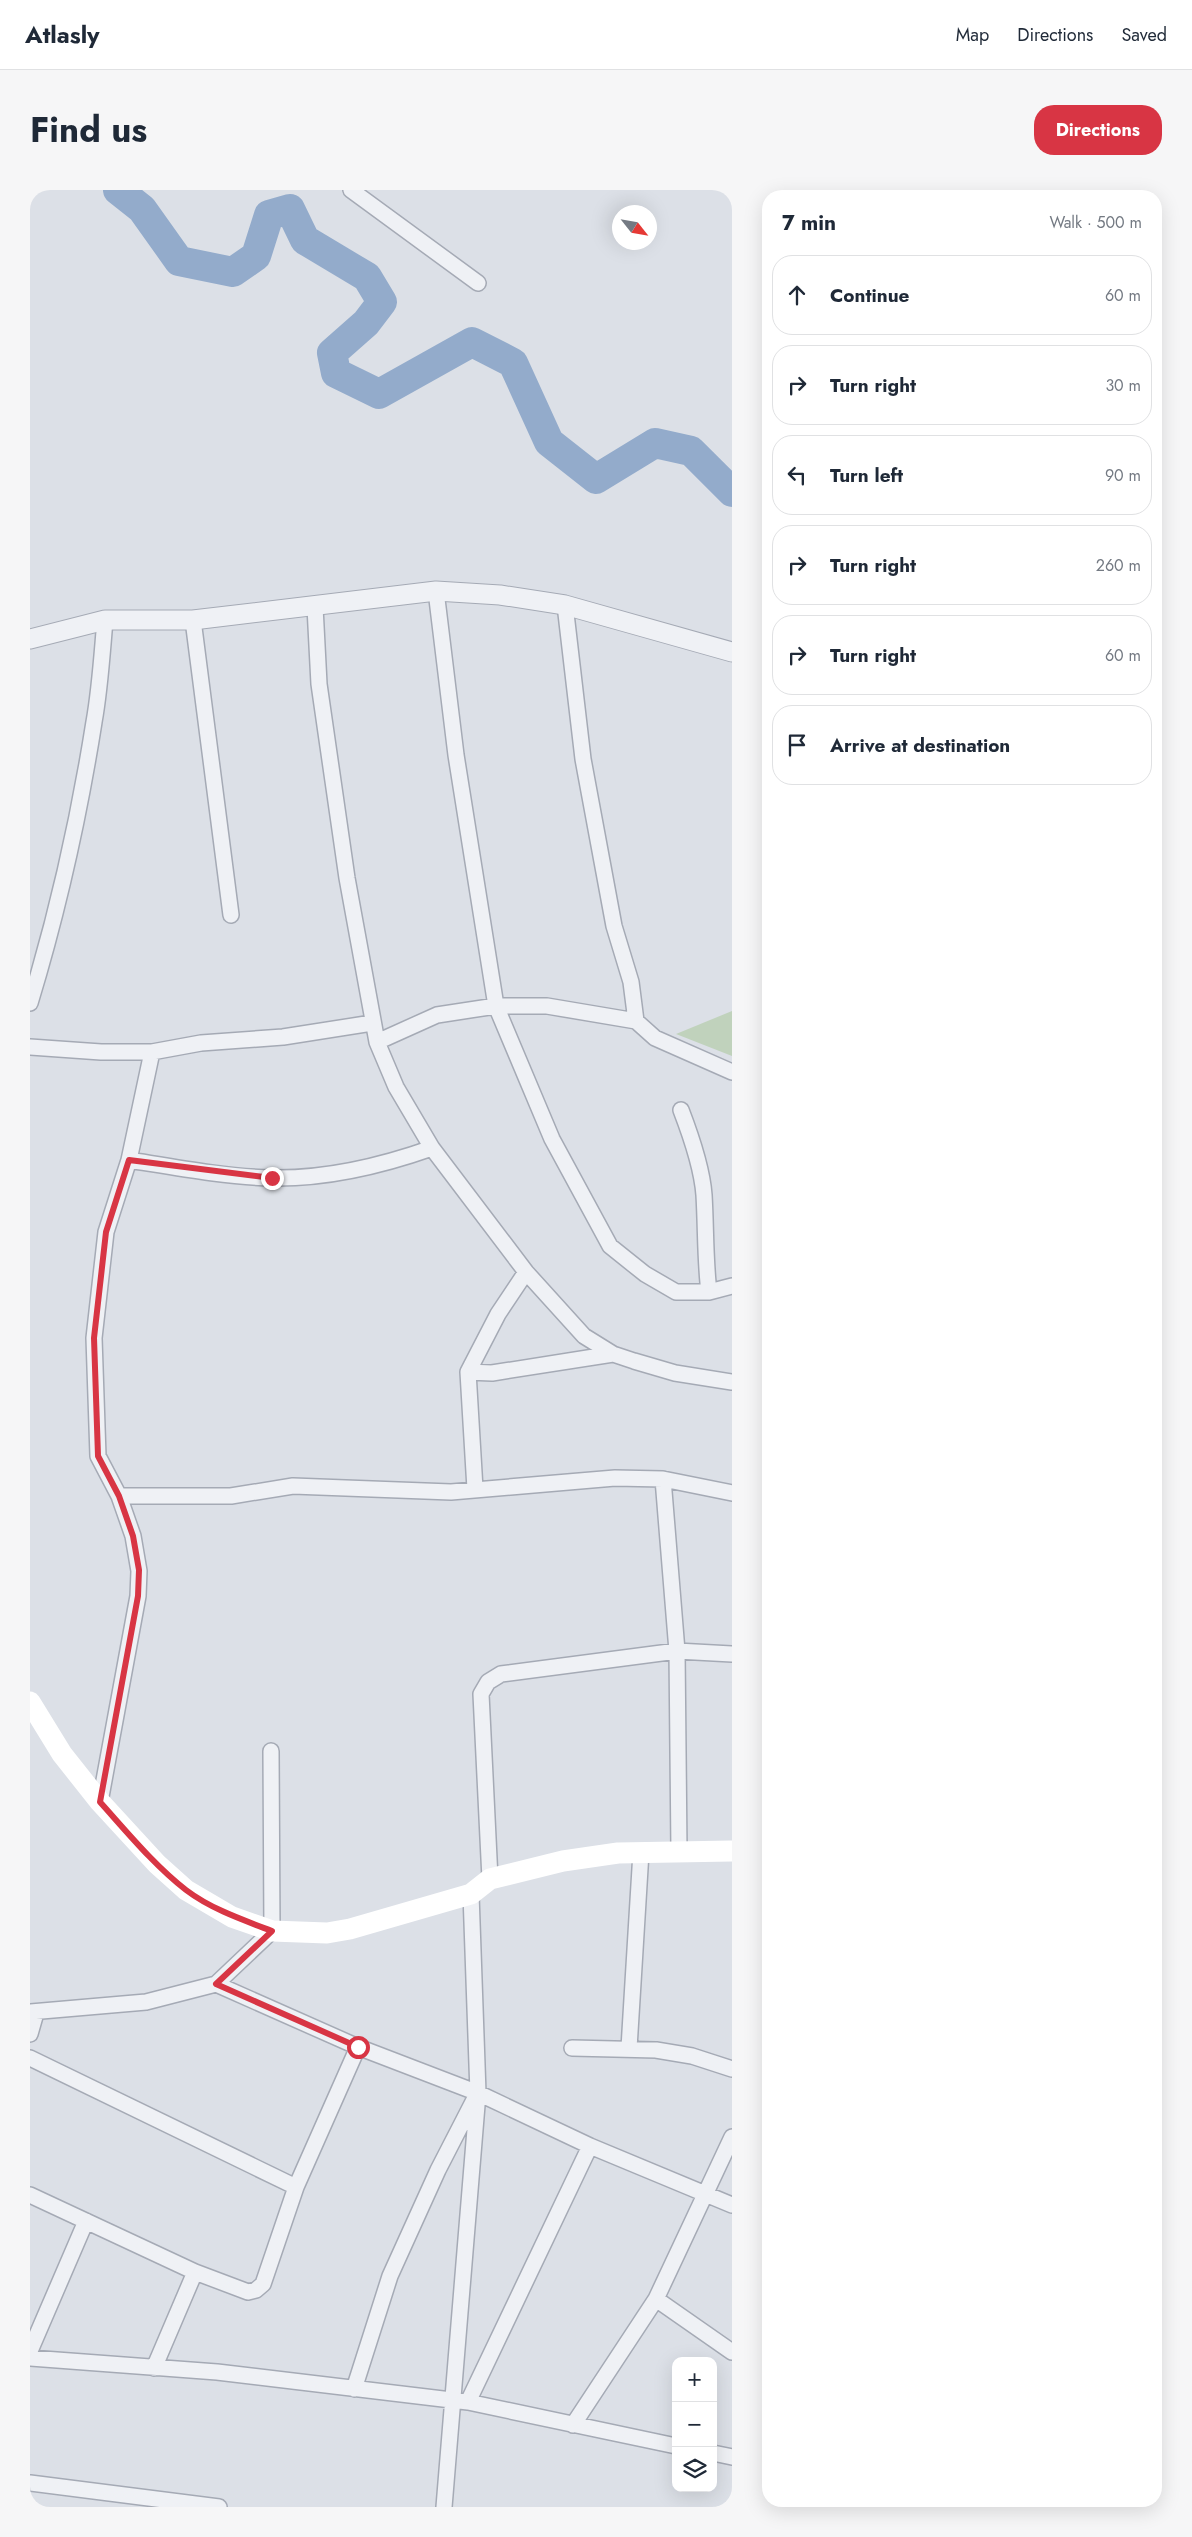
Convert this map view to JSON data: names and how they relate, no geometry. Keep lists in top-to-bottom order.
{
  "north": "bottom right",
  "page": {
    "header": "Atlasly",
    "nav": ["Map", "Directions", "Saved"],
    "title": "Find us",
    "buttons": "Directions",
    "heading": ["7 min", "Walk · 500 m"],
    "list": [
      ["Continue", "60 m"],
      ["Turn right", "30 m"],
      ["Turn left", "90 m"],
      ["Turn right", "260 m"],
      ["Turn right", "60 m"],
      "Arrive at destination"
    ],
    "map_buttons": ["+", "−"]
  }
}
